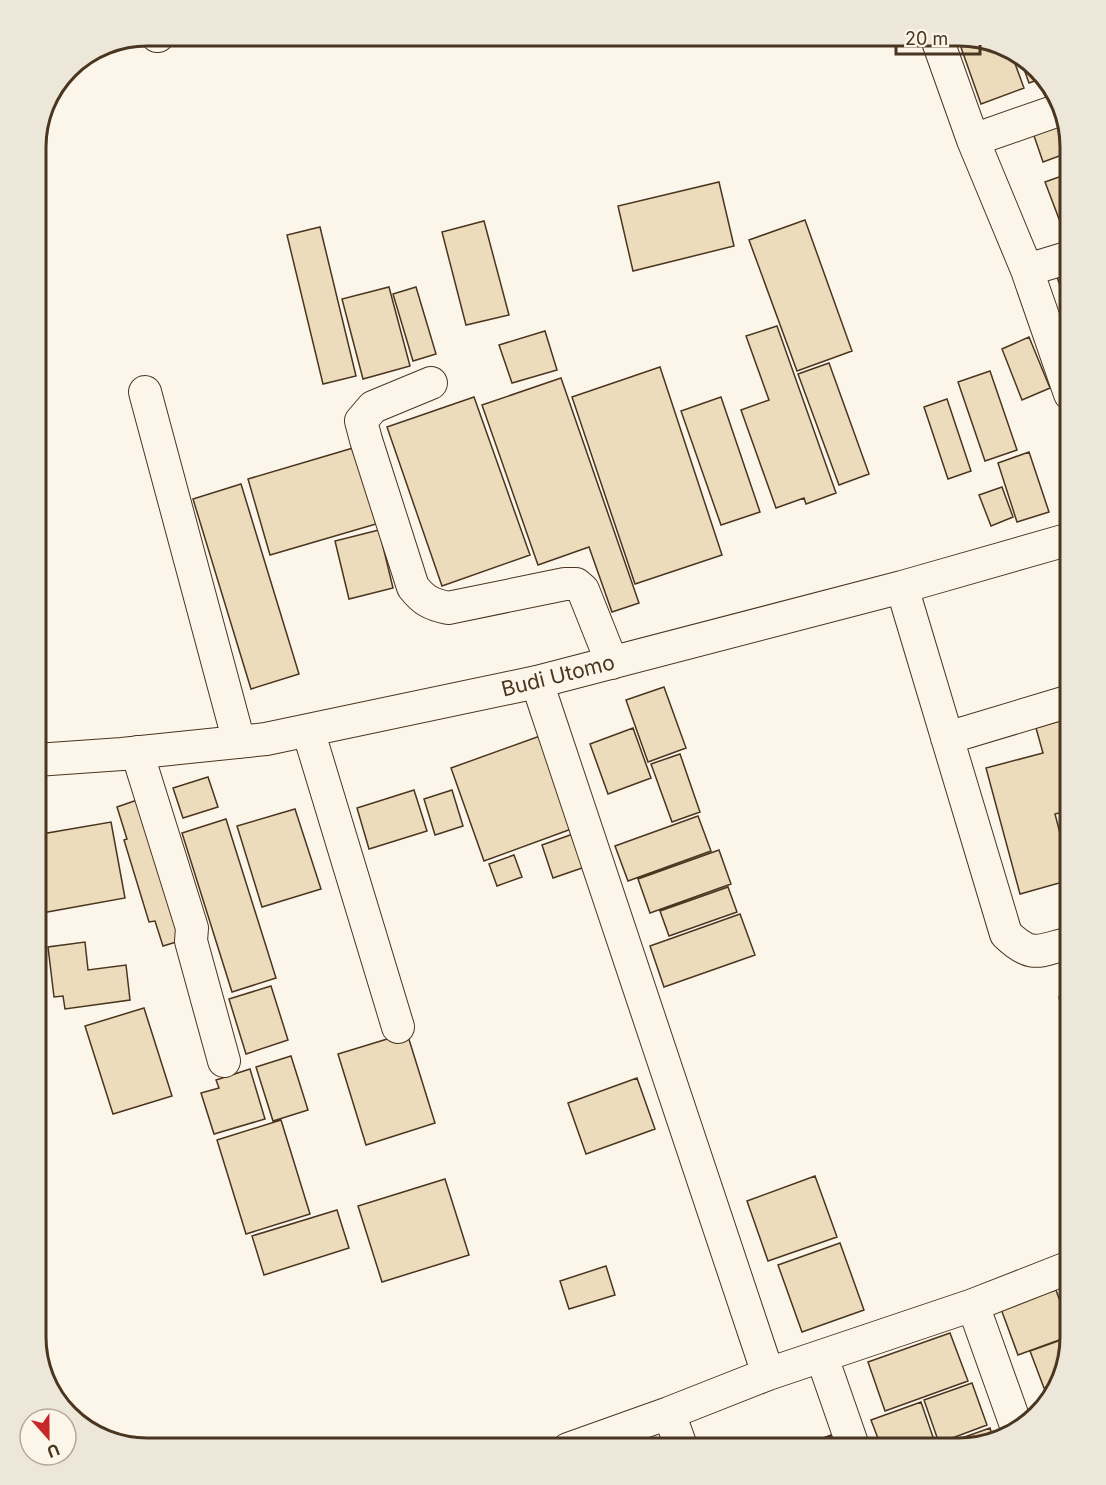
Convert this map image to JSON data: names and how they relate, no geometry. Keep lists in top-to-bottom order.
{
  "streets": {
    "street": ["Budi Utomo"]
  },
  "scale_bar": "20 m",
  "north": "bottom"
}
